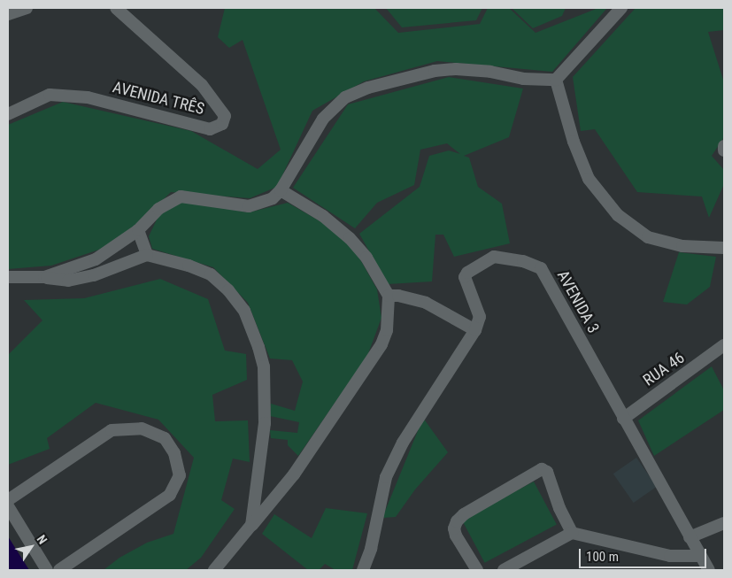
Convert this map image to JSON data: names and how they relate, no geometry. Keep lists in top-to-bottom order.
{
  "streets": {
    "street": ["AVENIDA TRÊS", "AVENIDA 3", "RUA 46"]
  },
  "crossings": [
    ["AVENIDA 3", "RUA 46"]
  ],
  "scale_bar": "100 m",
  "north": "top right"
}
